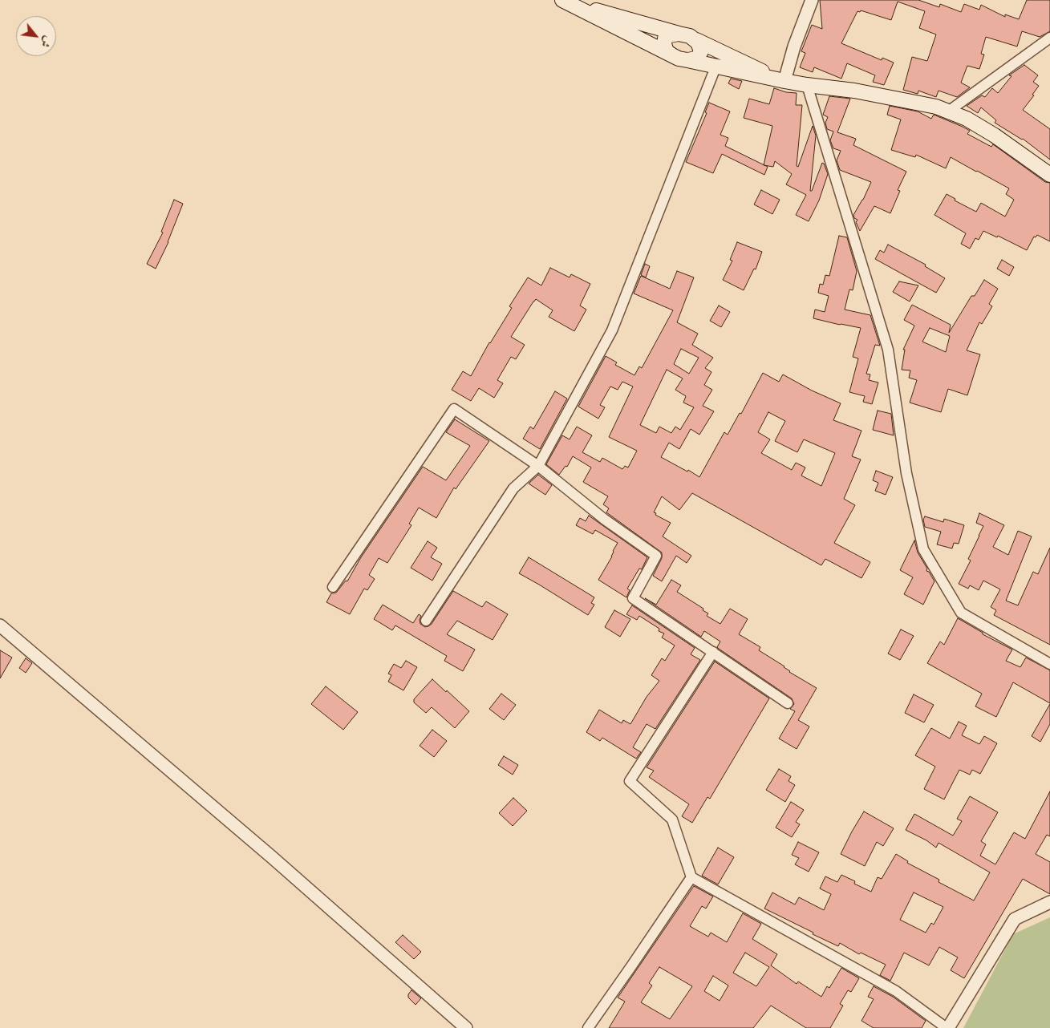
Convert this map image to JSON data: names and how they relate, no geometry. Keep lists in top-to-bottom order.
{
  "north": "bottom right"
}
